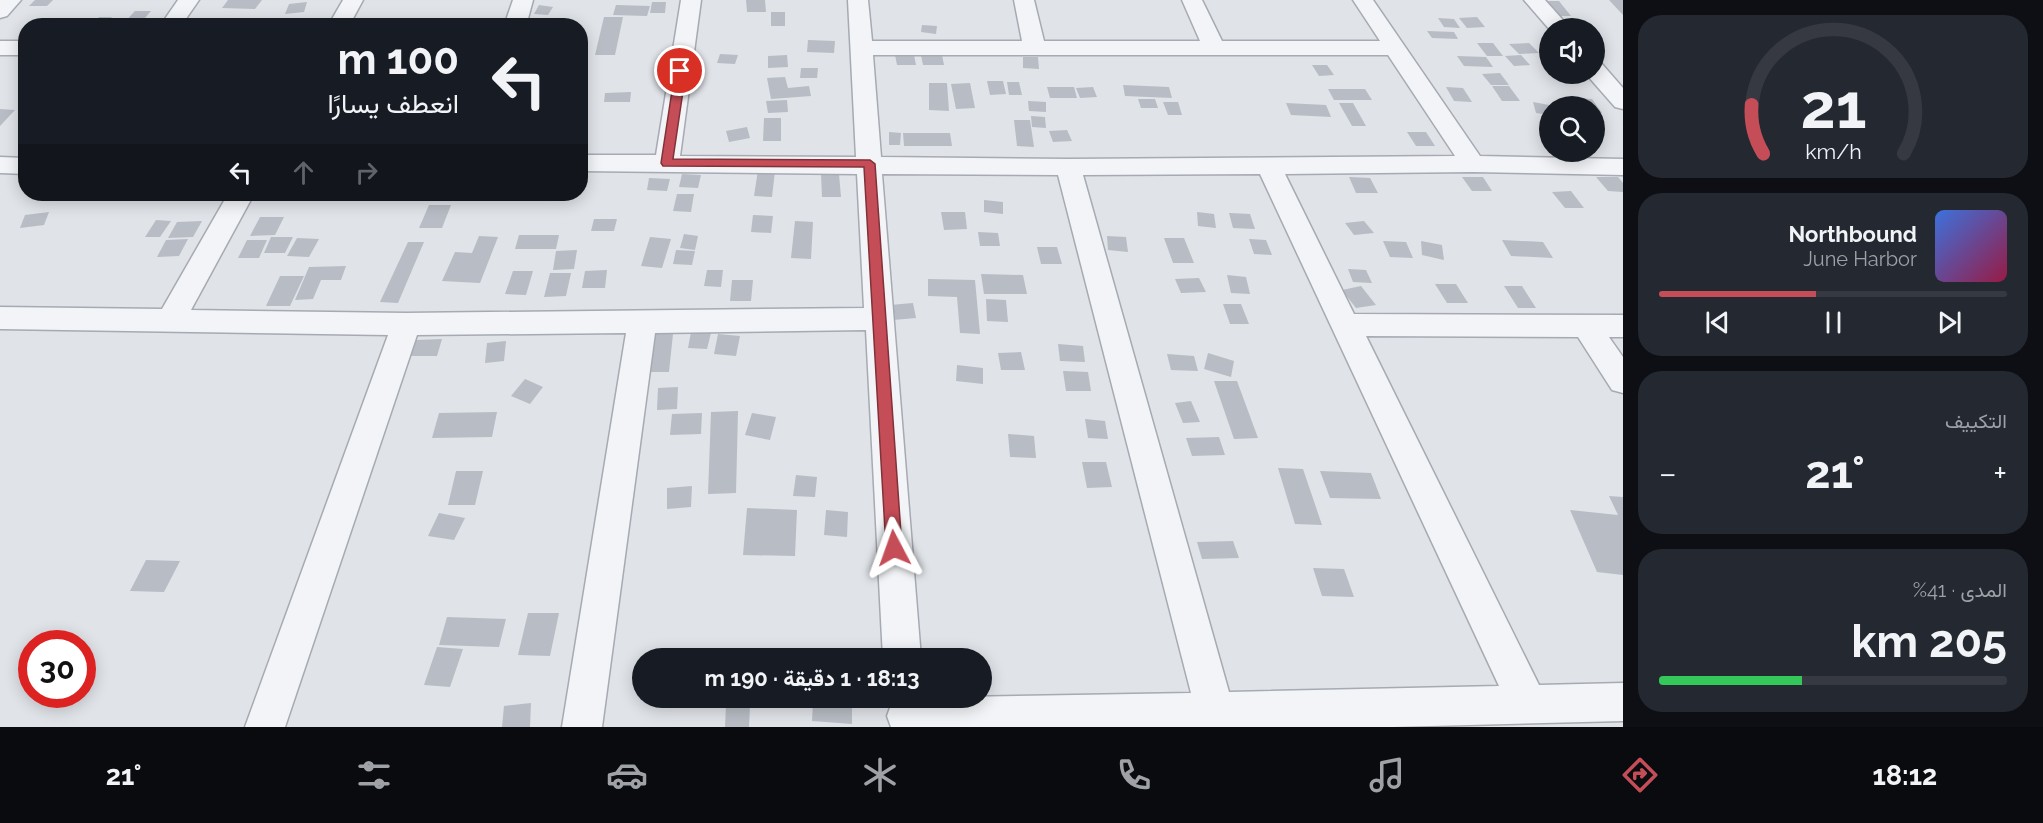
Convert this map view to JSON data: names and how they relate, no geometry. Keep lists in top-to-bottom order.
{
  "page": {
    "turn": ["100 m", "انعطف يسارًا"],
    "song": ["Northbound", "June Harbor"],
    "tile": [
      "التكييف",
      ["المدى · 41%", "205 km"]
    ],
    "heat": ["−", "21°", "+"],
    "limit": "30",
    "trip": "18:13 · 1 دقيقة · 190 m",
    "tabs": ["18:12", "21°"],
    "gauge": ["21", "km/h"]
  }
}
